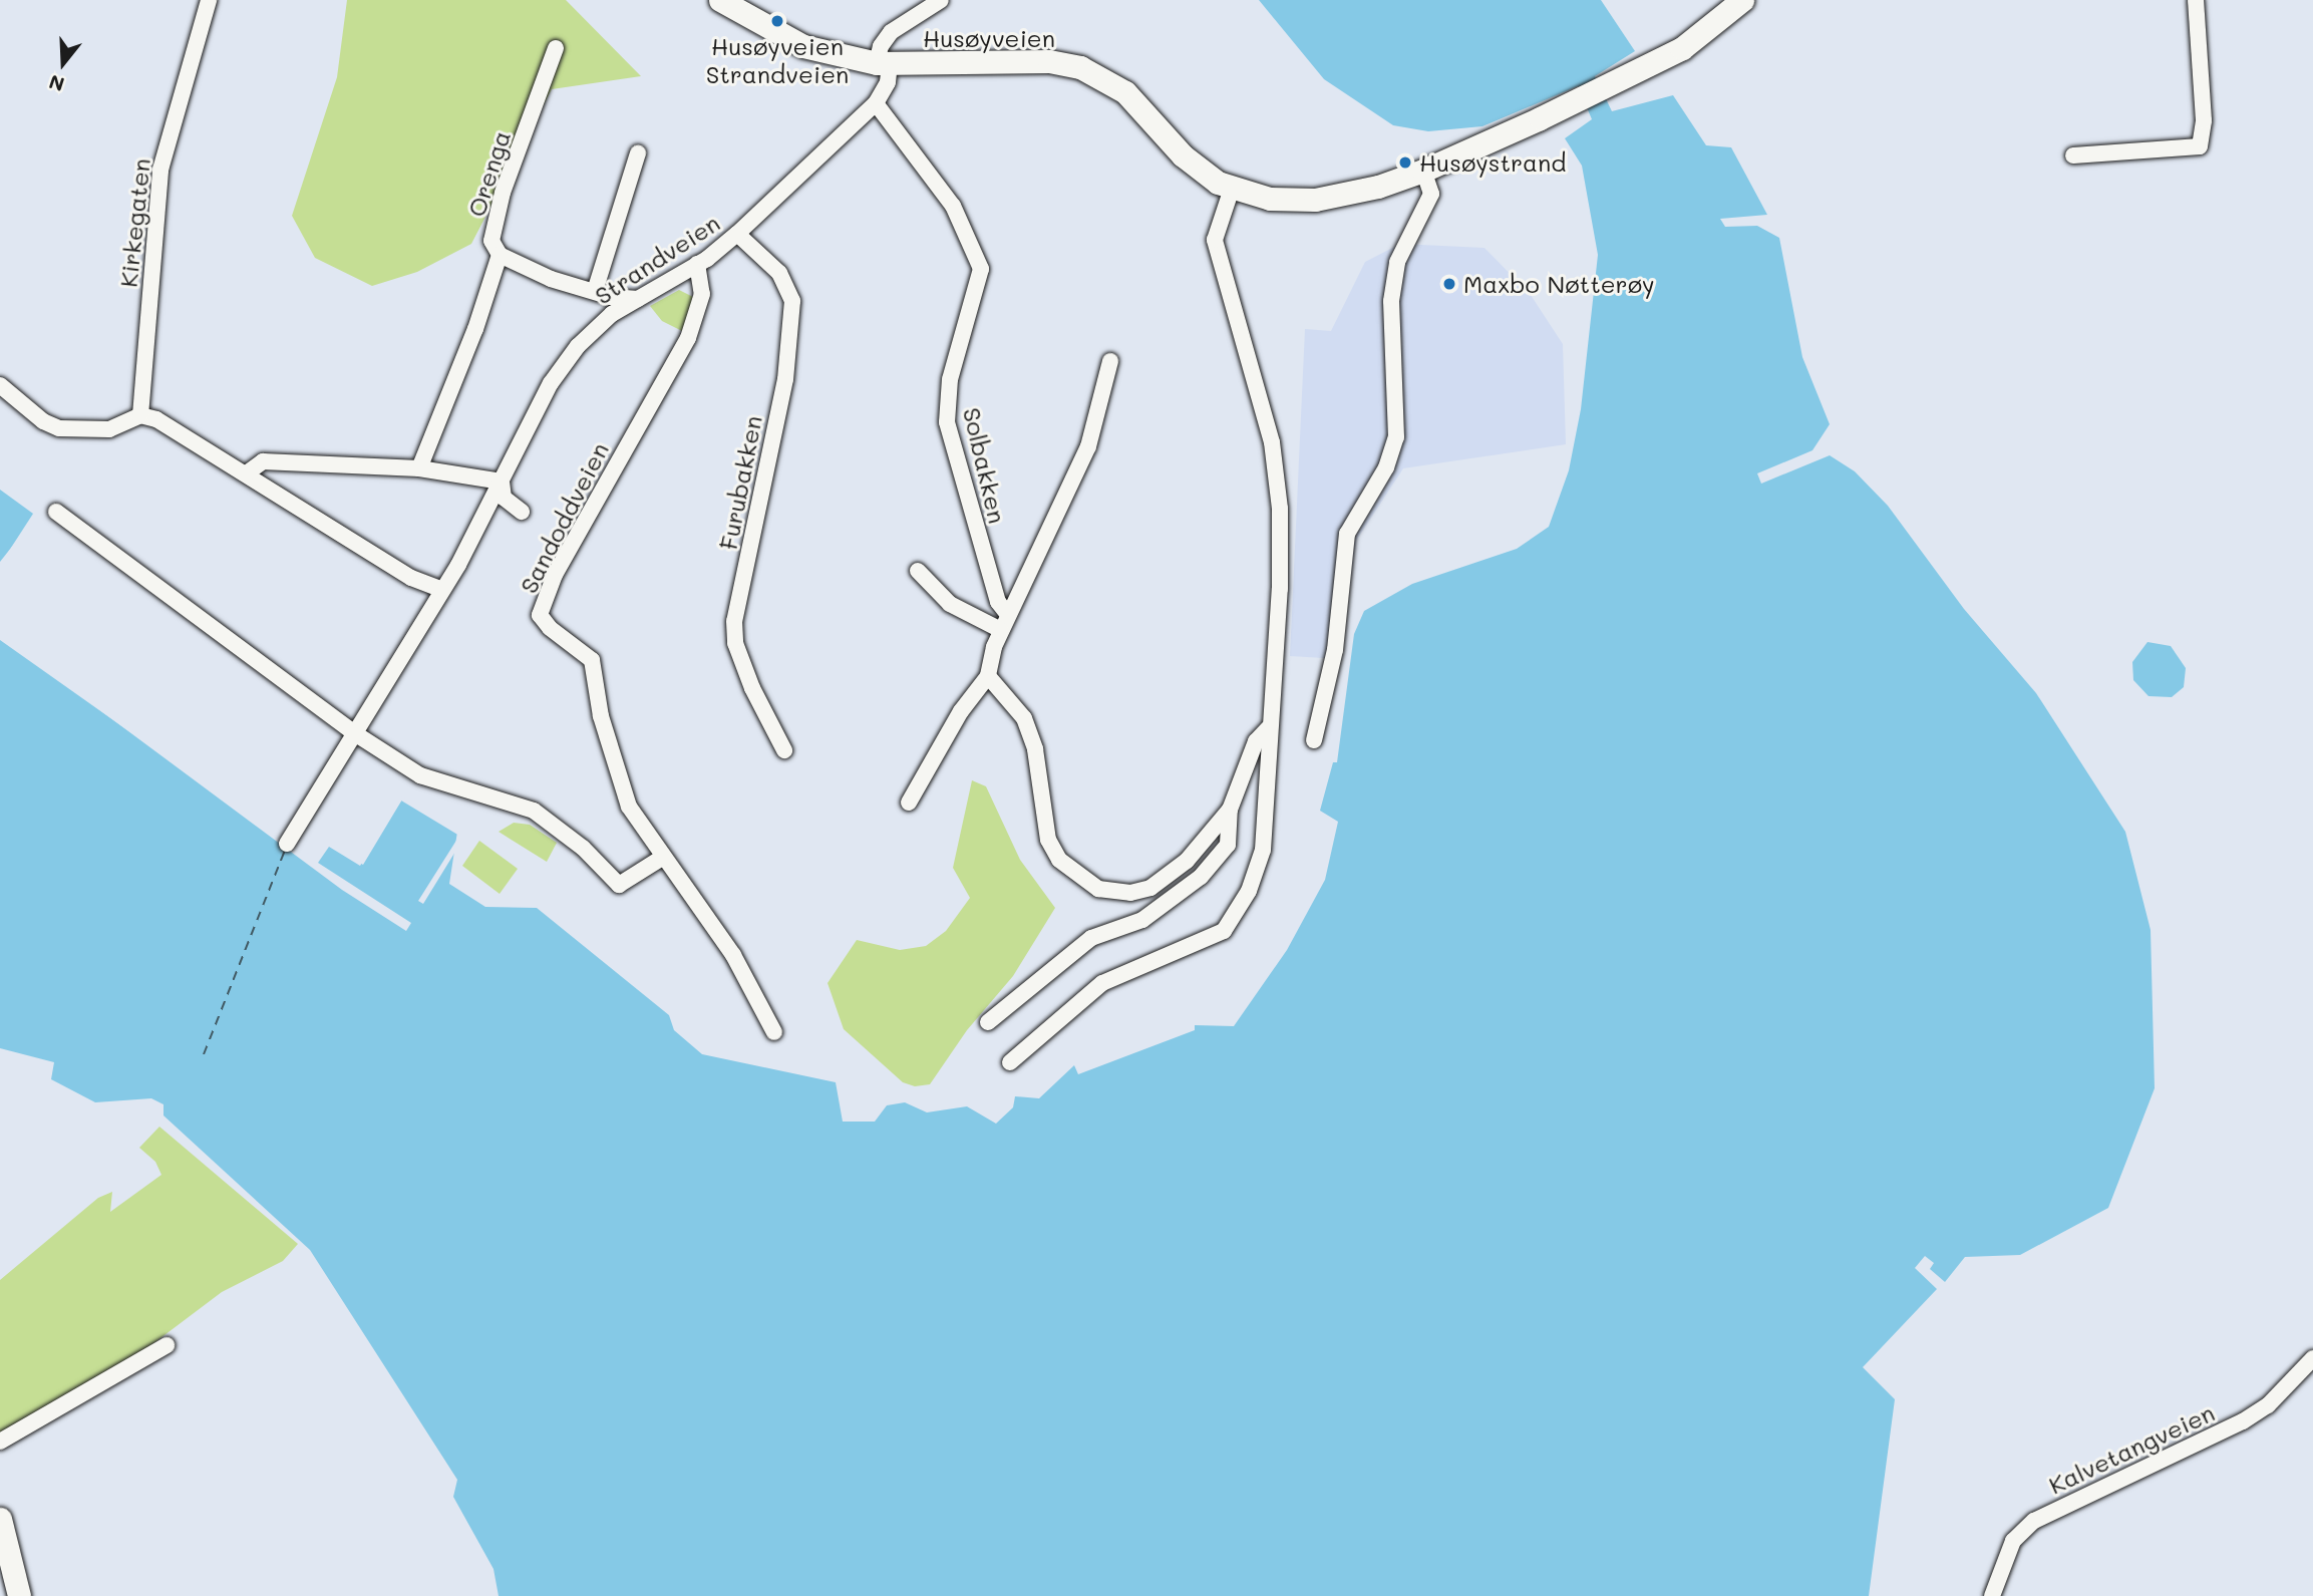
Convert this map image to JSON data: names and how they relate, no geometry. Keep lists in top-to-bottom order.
{
  "streets": {
    "main road": ["Husøyveien"],
    "street": [
      "Orenga",
      "Kirkegaten",
      "Strandveien",
      "Solbakken",
      "Furubakken",
      "Sandoddveien",
      "Kalvetangveien"
    ]
  },
  "crossings": [
    ["Husøyveien", "Strandveien"],
    ["Orenga", "Strandveien"],
    ["Strandveien", "Solbakken"],
    ["Strandveien", "Furubakken"],
    ["Strandveien", "Sandoddveien"]
  ],
  "places": ["Husøyveien Strandveien", "Husøystrand", "Maxbo Nøtterøy"],
  "north": "bottom"
}
